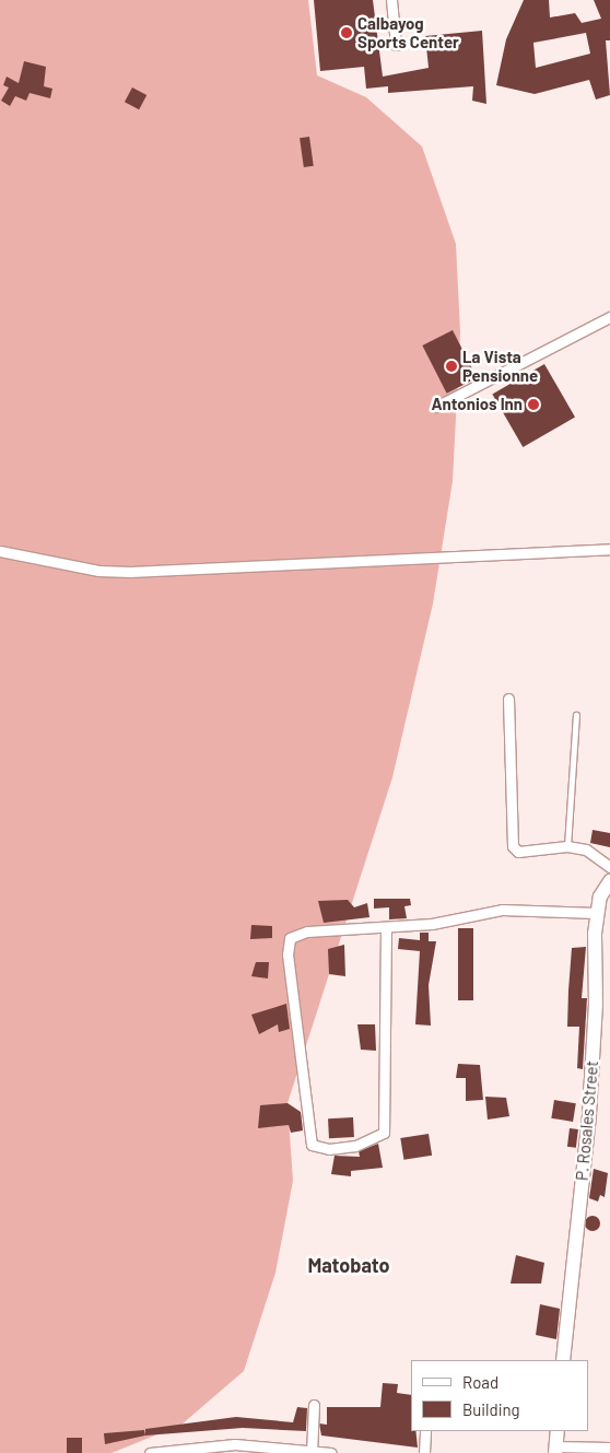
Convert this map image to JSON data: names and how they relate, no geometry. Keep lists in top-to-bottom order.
{
  "streets": {
    "street": ["P. Rosales Street"]
  },
  "districts": ["Matobato"],
  "places": ["Calbayog Sports Center", "La Vista Pensionne", "Antonios Inn"],
  "legend": ["Road", "Building"]
}
